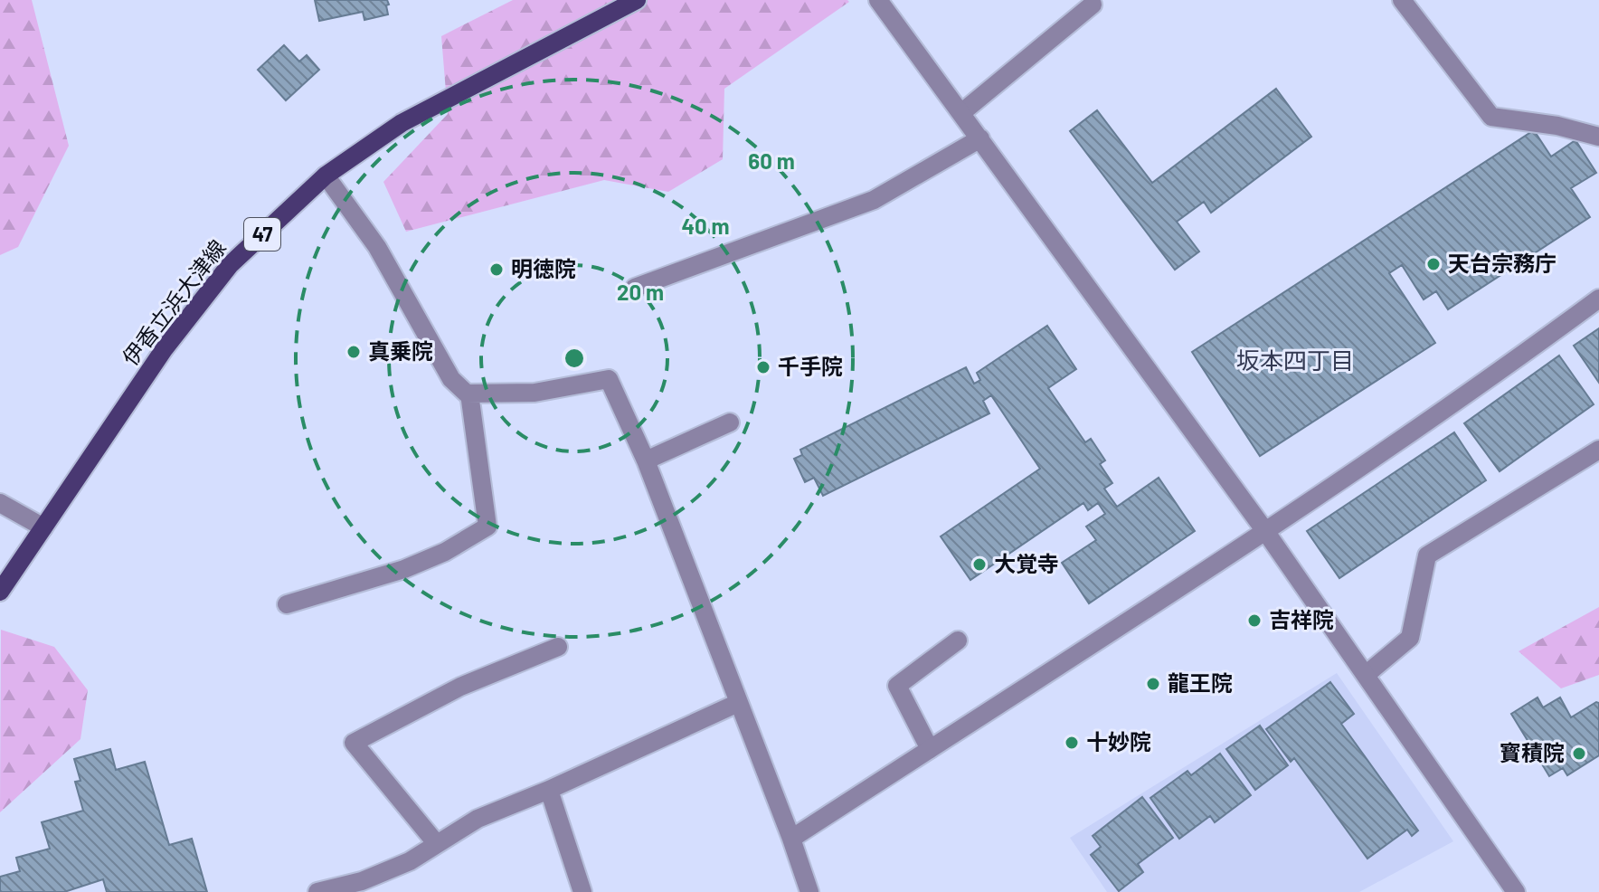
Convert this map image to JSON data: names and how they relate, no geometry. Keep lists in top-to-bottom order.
{
  "streets": {
    "main road": ["47", "伊香立浜大津線"]
  },
  "districts": ["坂本四丁目"],
  "places": [
    "天台宗務庁",
    "明徳院",
    "真乗院",
    "千手院",
    "大覚寺",
    "吉祥院",
    "龍王院",
    "十妙院",
    "寳積院"
  ],
  "rings": ["60 m", "40 m", "20 m"]
}
